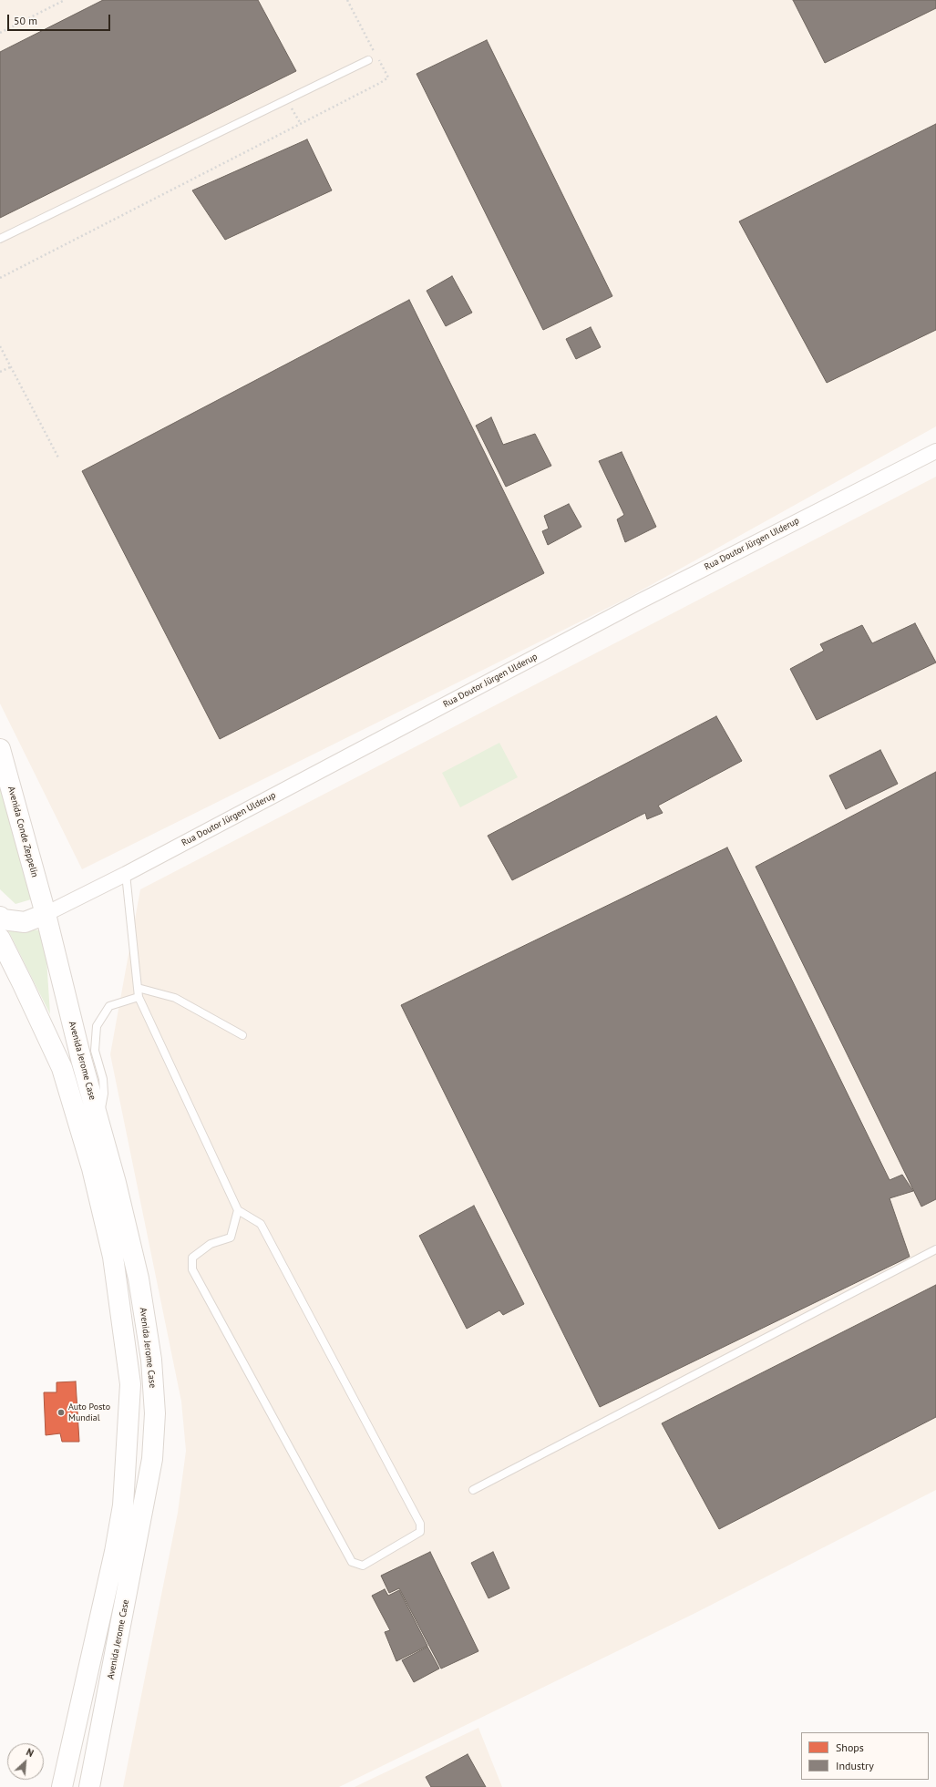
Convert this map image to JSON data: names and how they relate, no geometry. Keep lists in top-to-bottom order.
{
  "streets": {
    "main road": ["Avenida Conde Zeppelin", "Avenida Jerome Case"],
    "street": ["Rua Doutor Jürgen Ulderup"]
  },
  "crossings": [
    ["Rua Doutor Jürgen Ulderup", "Avenida Conde Zeppelin"],
    ["Rua Doutor Jürgen Ulderup", "Avenida Jerome Case"],
    ["Avenida Conde Zeppelin", "Avenida Jerome Case"]
  ],
  "places": ["Auto Posto Mundial"],
  "legend": ["Shops", "Industry"],
  "scale_bar": "50 m",
  "north": "top right"
}
